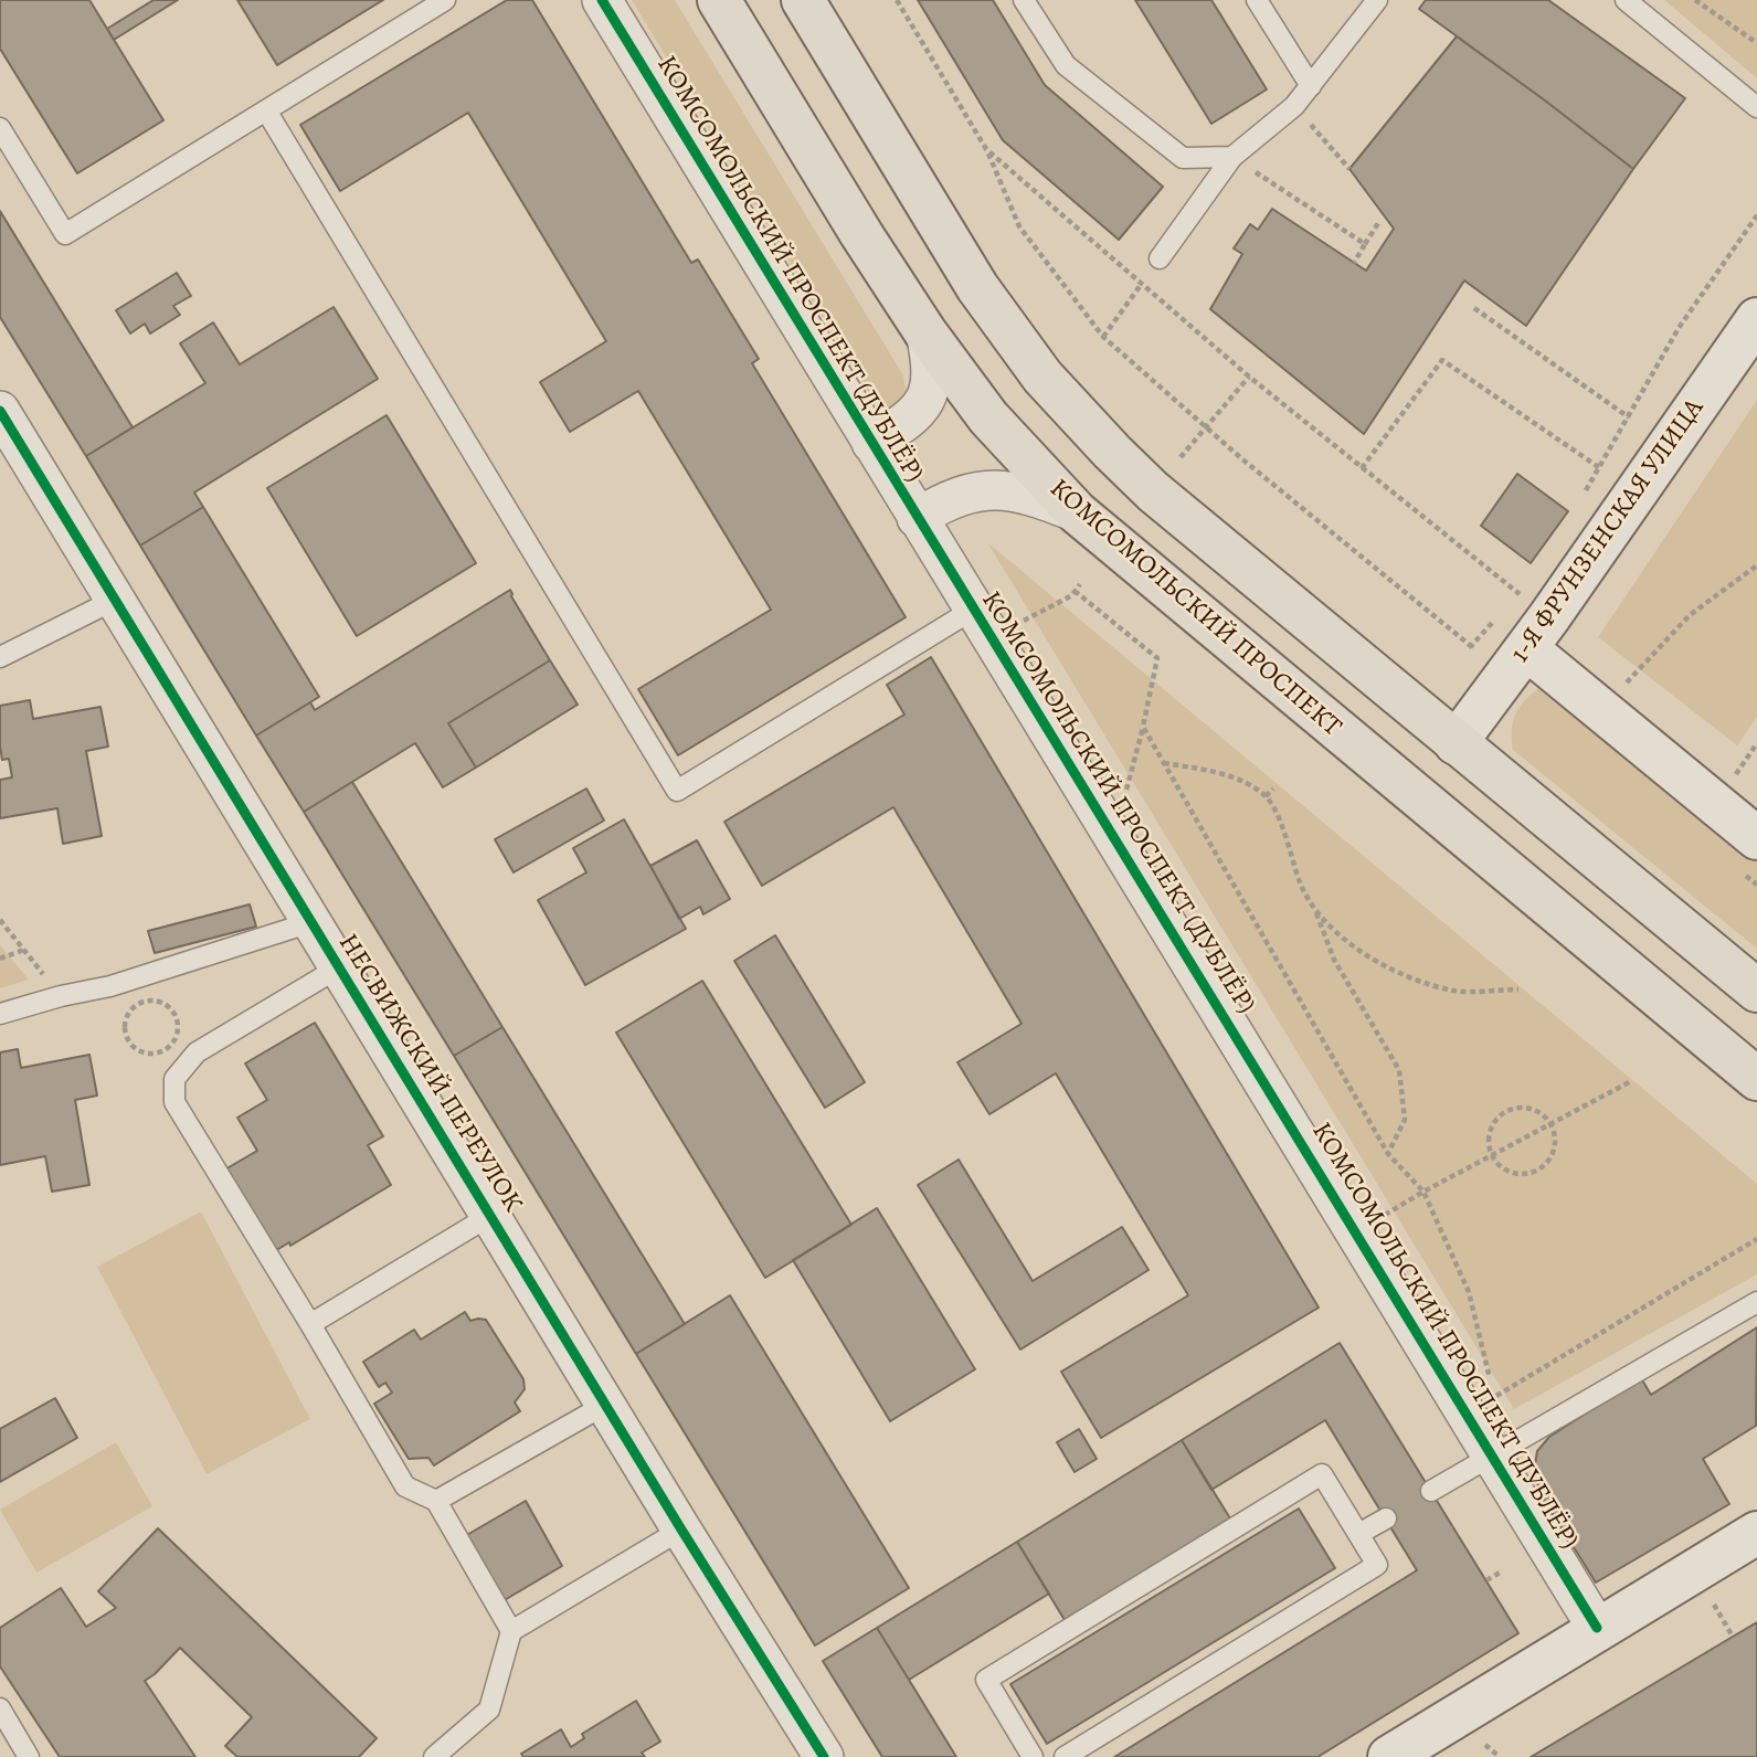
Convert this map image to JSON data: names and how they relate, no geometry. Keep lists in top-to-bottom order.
{
  "streets": {
    "main road": ["КОМСОМОЛЬСКИЙ ПРОСПЕКТ"],
    "street": ["КОМСОМОЛЬСКИЙ ПРОСПЕКТ (ДУБЛЁР)", "1-Я ФРУНЗЕНСКАЯ УЛИЦА", "НЕСВИЖСКИЙ ПЕРЕУЛОК"]
  }
}
